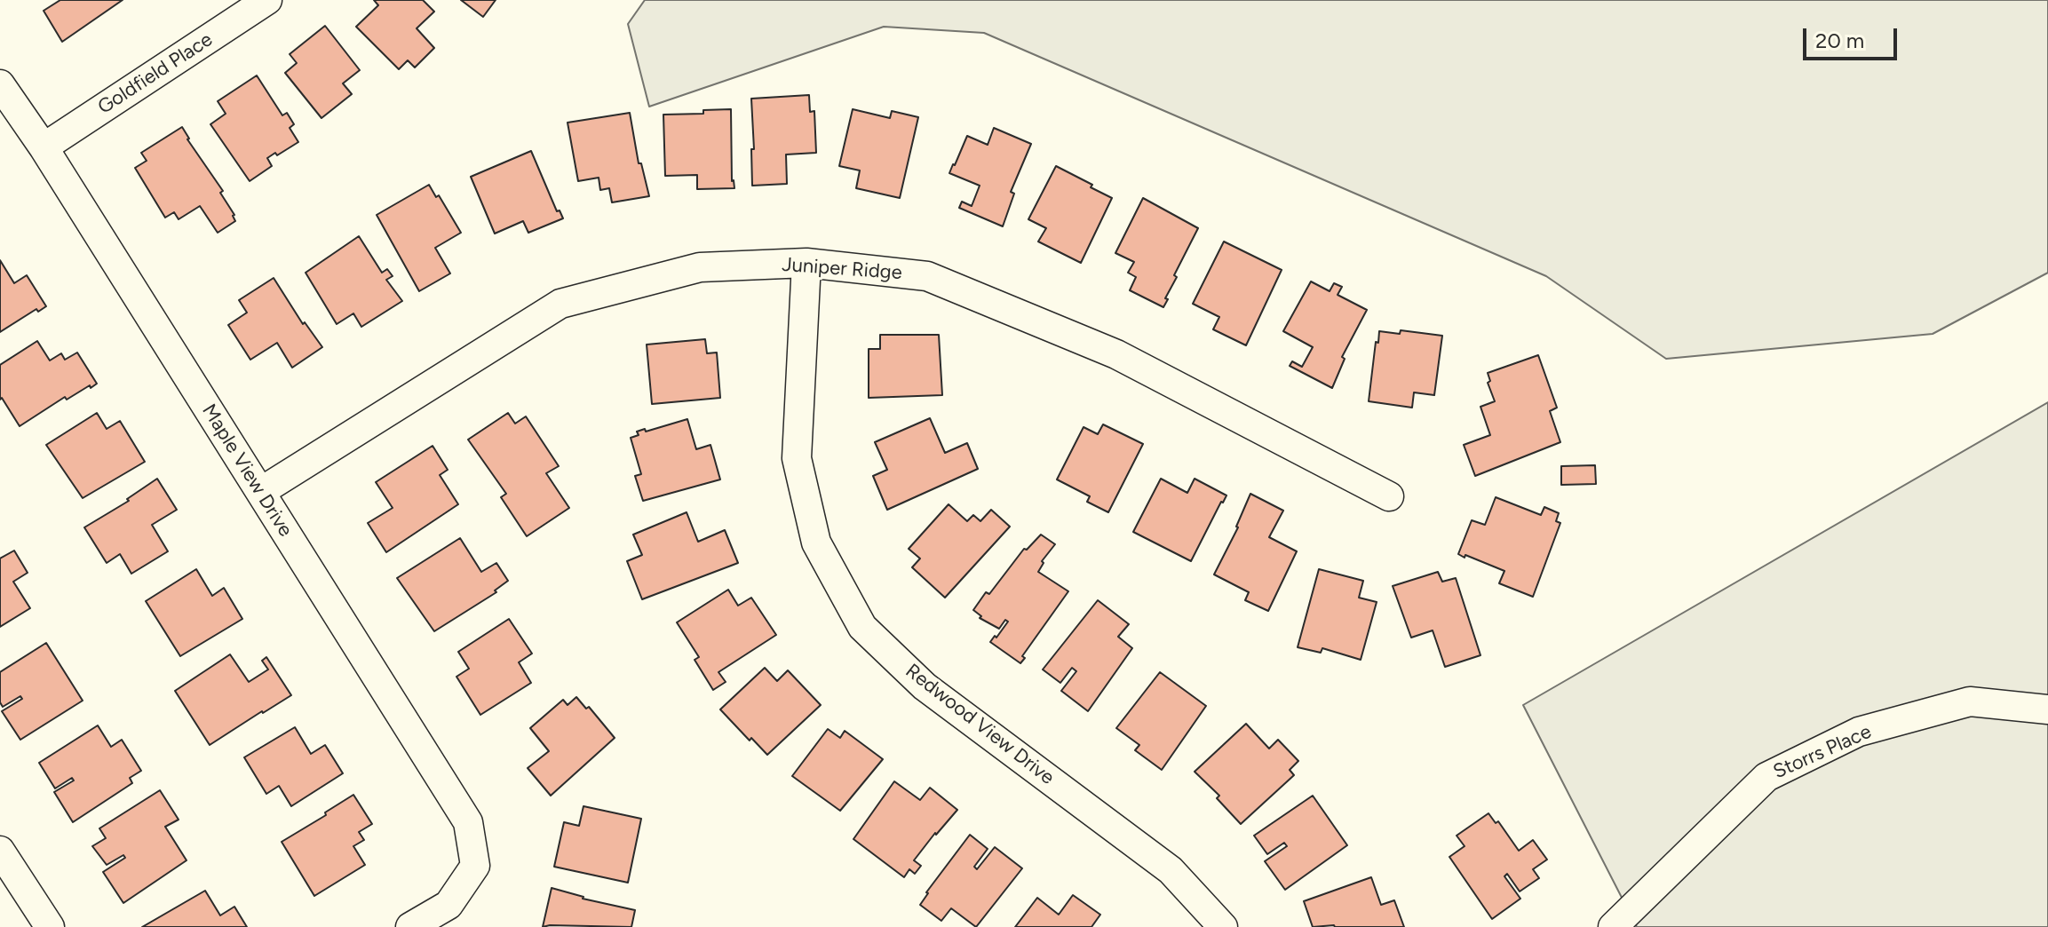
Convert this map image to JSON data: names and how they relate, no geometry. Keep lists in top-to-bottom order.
{
  "streets": {
    "street": [
      "Goldfield Place",
      "Juniper Ridge",
      "Maple View Drive",
      "Redwood View Drive",
      "Storrs Place"
    ]
  },
  "crossings": [
    ["Goldfield Place", "Maple View Drive"],
    ["Juniper Ridge", "Maple View Drive"],
    ["Juniper Ridge", "Redwood View Drive"]
  ],
  "scale_bar": "20 m"
}
